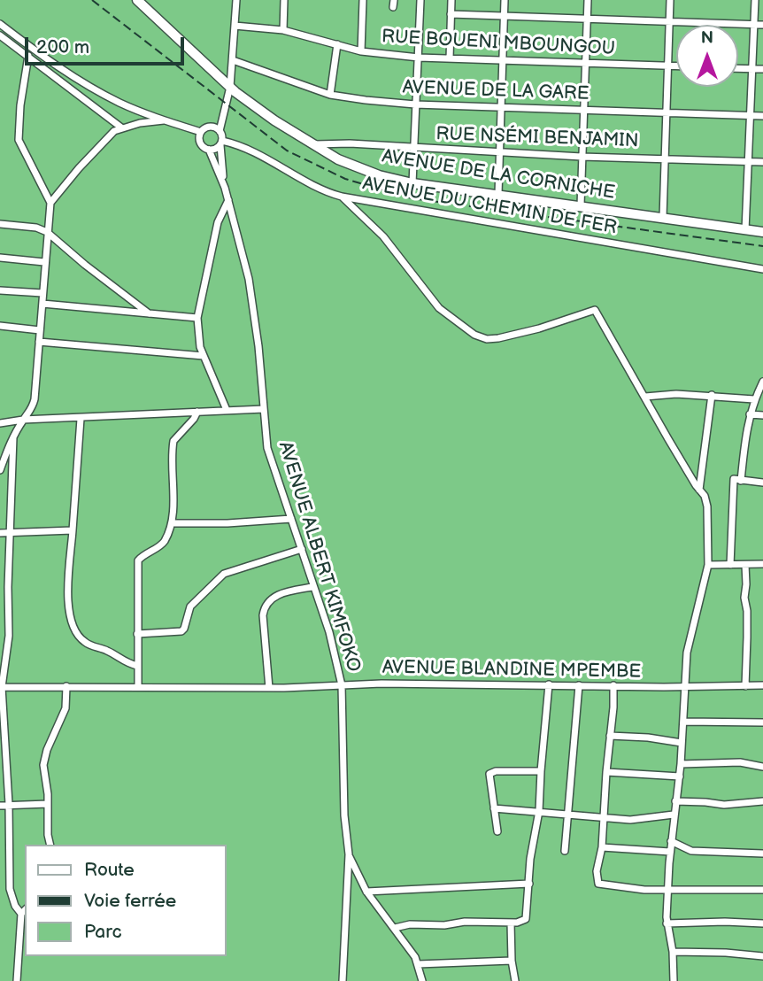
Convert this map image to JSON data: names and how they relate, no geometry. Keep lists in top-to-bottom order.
{
  "streets": {
    "street": [
      "RUE BOUENI MBOUNGOU",
      "AVENUE DE LA GARE",
      "RUE NSÉMI BENJAMIN",
      "AVENUE DE LA CORNICHE",
      "AVENUE DU CHEMIN DE FER",
      "AVENUE ALBERT KIMFOKO",
      "AVENUE BLANDINE MPEMBE"
    ]
  },
  "crossings": [
    ["RUE NSÉMI BENJAMIN", "AVENUE DE LA CORNICHE"],
    ["AVENUE DU CHEMIN DE FER", "AVENUE ALBERT KIMFOKO"],
    ["AVENUE ALBERT KIMFOKO", "AVENUE BLANDINE MPEMBE"]
  ],
  "legend": ["Route", "Voie ferrée", "Parc"],
  "scale_bar": "200 m",
  "north": "top"
}
